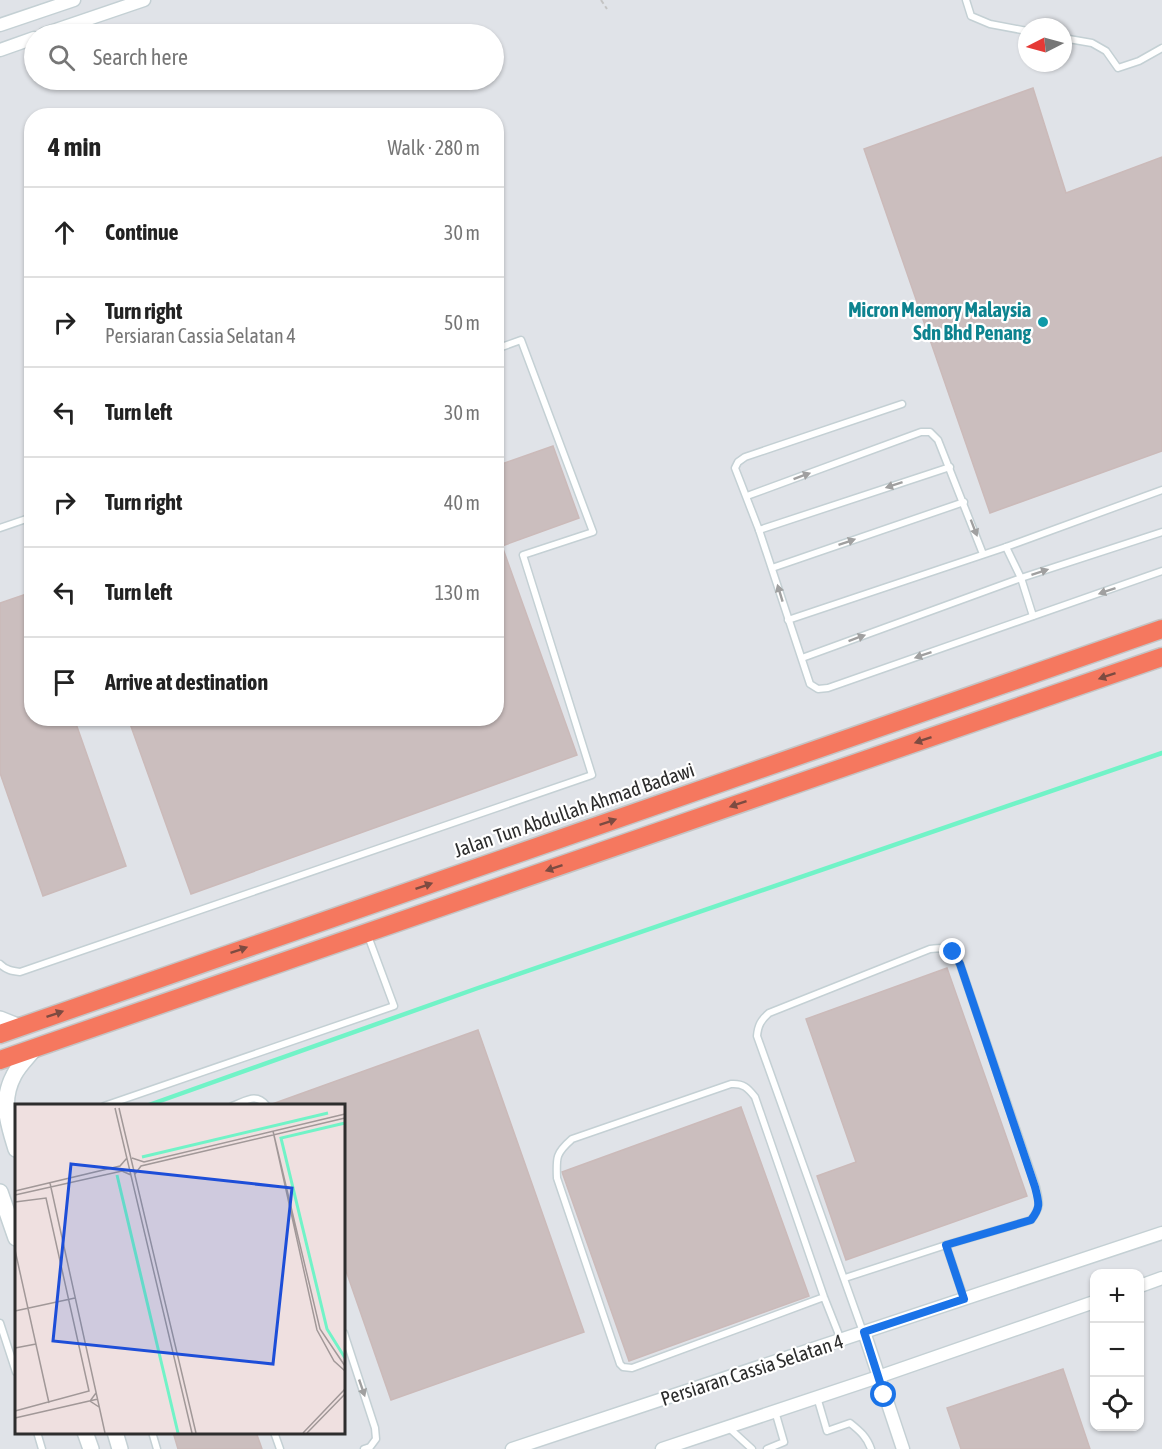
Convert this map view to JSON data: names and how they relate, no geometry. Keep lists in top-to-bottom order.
{
  "streets": {
    "main road": ["Jalan Tun Abdullah Ahmad Badawi"],
    "street": ["Persiaran Cassia Selatan 4"]
  },
  "places": ["Micron Memory Malaysia Sdn Bhd Penang"],
  "north": "left",
  "page": {
    "search": "Search here",
    "heading": ["4 min", "Walk · 280 m"],
    "list": [
      ["Continue", "30 m"],
      ["Turn right", "Persiaran Cassia Selatan 4", "50 m"],
      ["Turn left", "30 m"],
      ["Turn right", "40 m"],
      ["Turn left", "130 m"],
      "Arrive at destination"
    ],
    "map_buttons": ["+", "−"]
  }
}
